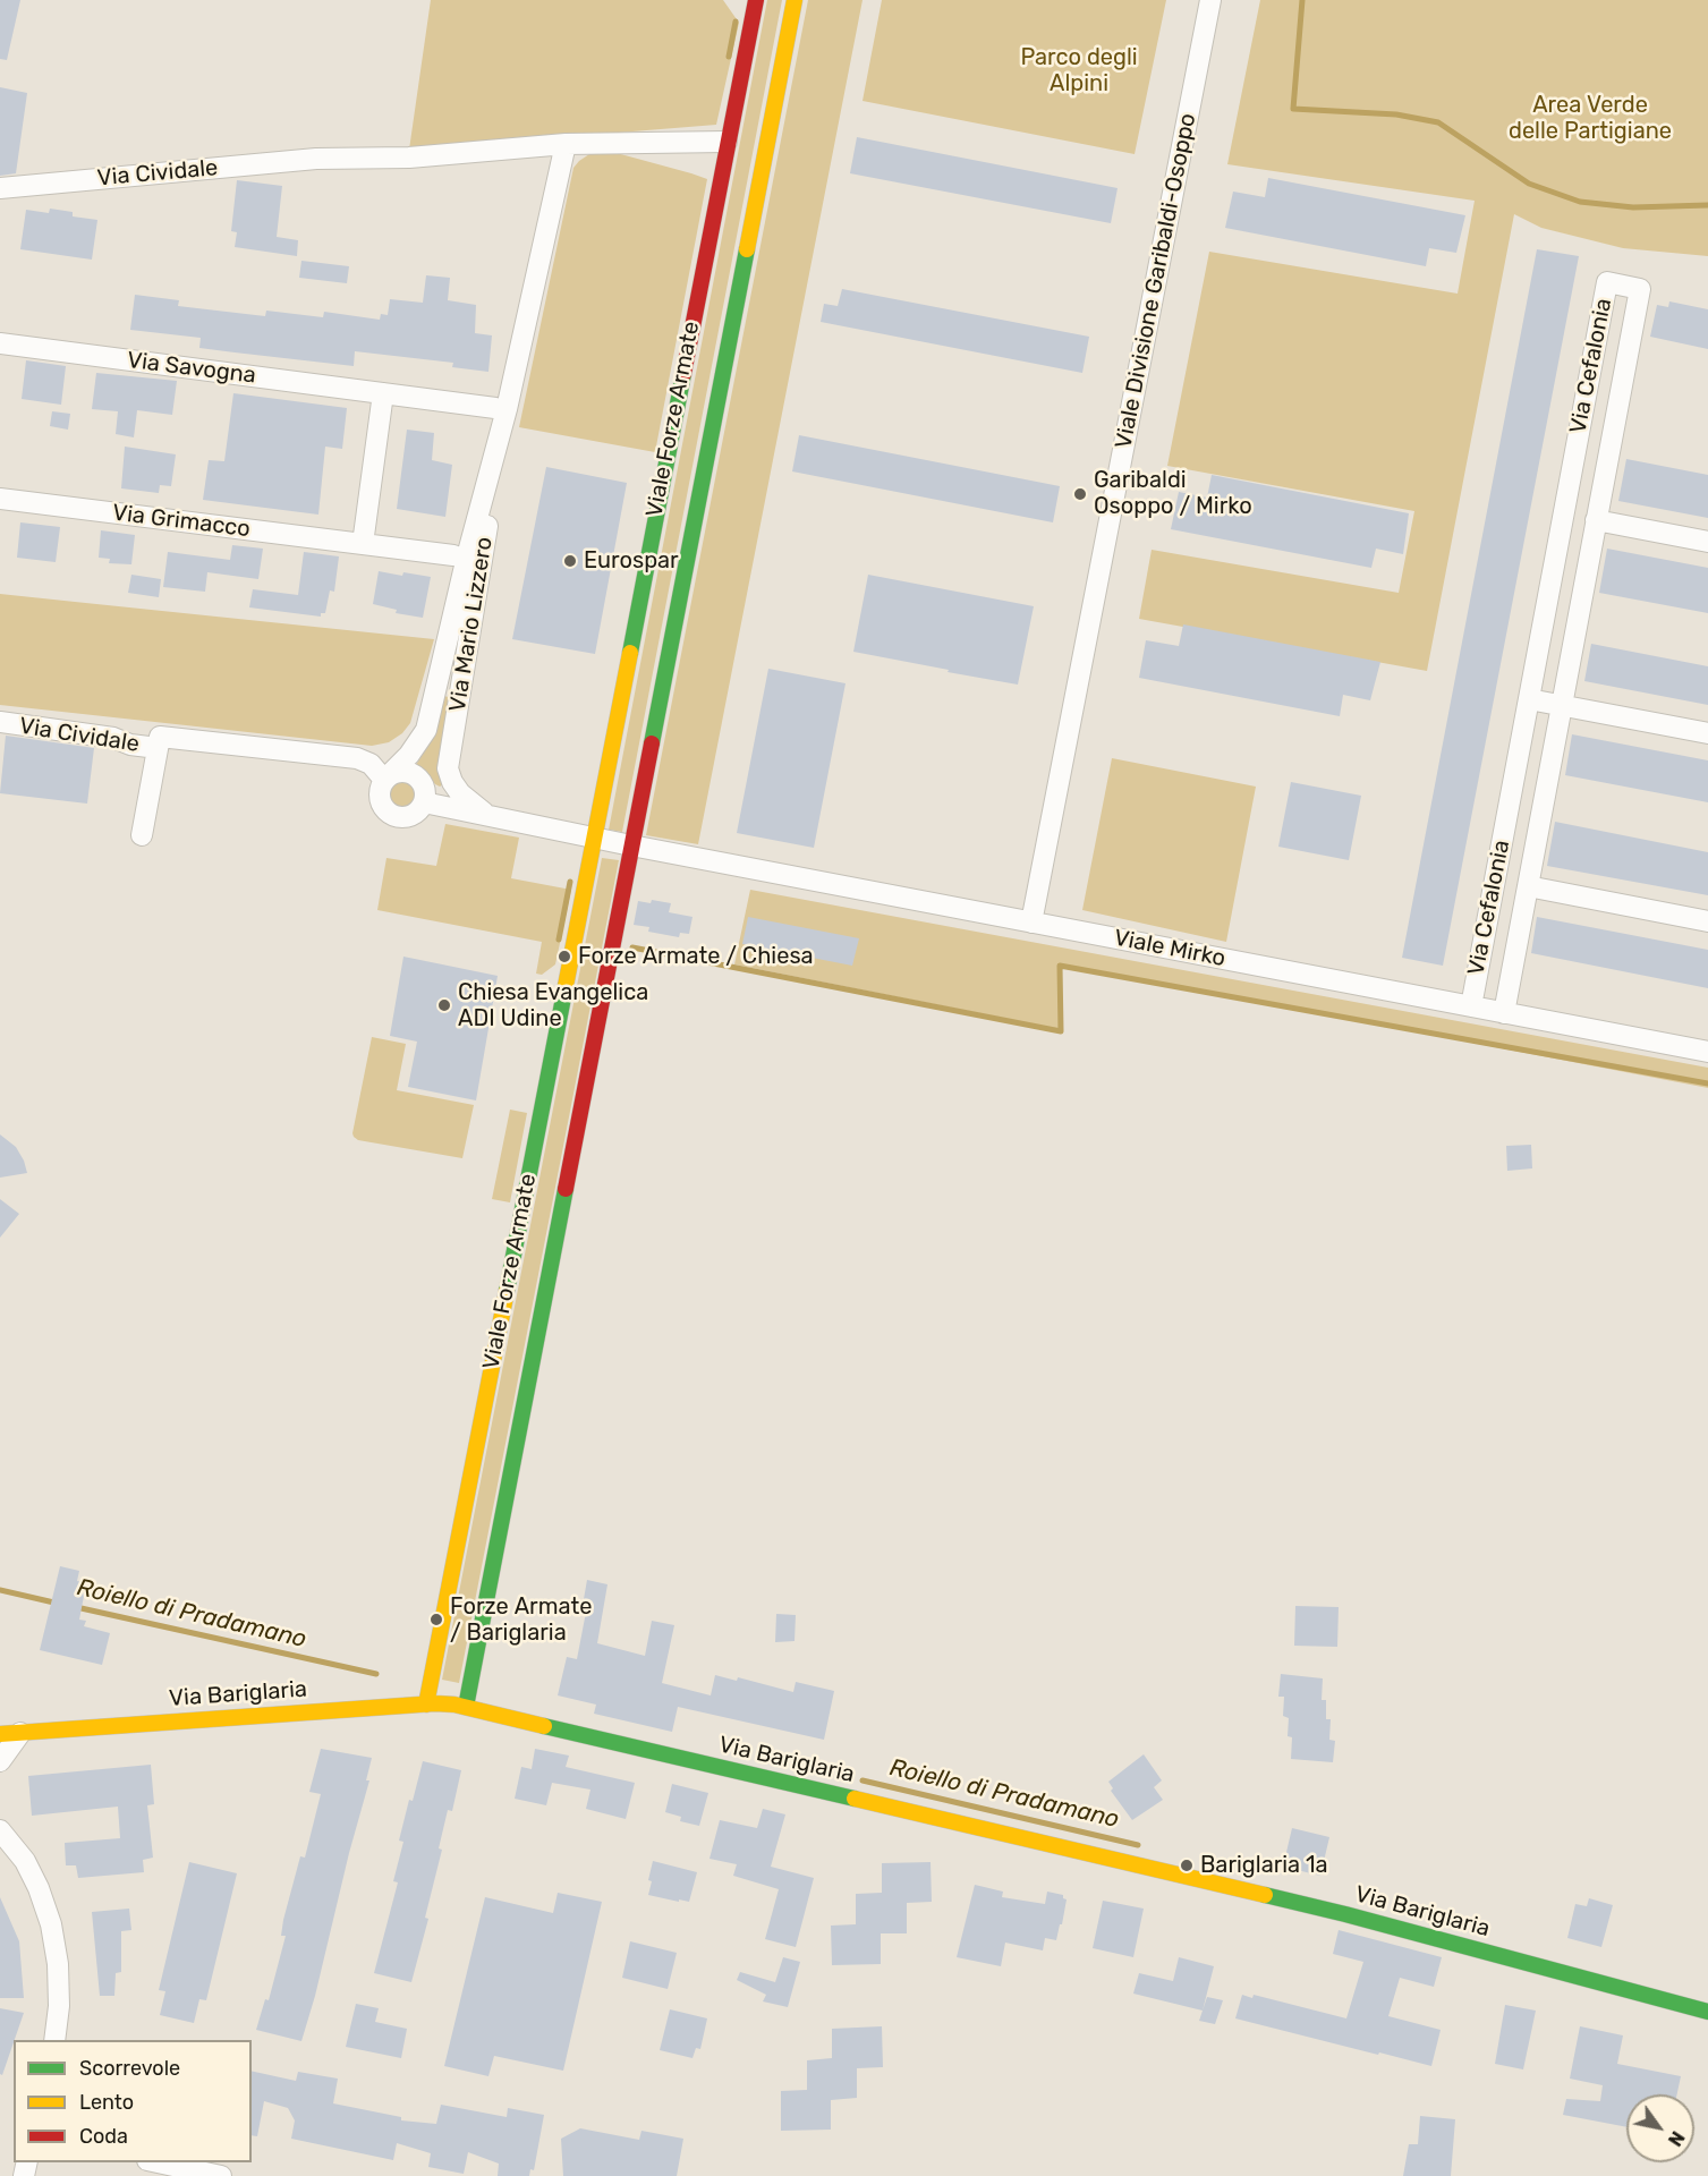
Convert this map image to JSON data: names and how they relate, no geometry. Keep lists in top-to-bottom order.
{
  "streets": {
    "street": [
      "Via Cividale",
      "Viale Divisione Garibaldi-Osoppo",
      "Via Cefalonia",
      "Via Savogna",
      "Viale Forze Armate",
      "Via Grimacco",
      "Via Mario Lizzero",
      "Viale Mirko",
      "Via Bariglaria"
    ]
  },
  "crossings": [
    ["Via Cividale", "Via Mario Lizzero"],
    ["Viale Divisione Garibaldi-Osoppo", "Viale Mirko"],
    ["Via Cefalonia", "Viale Mirko"],
    ["Via Savogna", "Via Mario Lizzero"],
    ["Viale Forze Armate", "Via Mario Lizzero"],
    ["Viale Forze Armate", "Viale Mirko"],
    ["Viale Forze Armate", "Via Bariglaria"]
  ],
  "water": ["Roiello di Pradamano"],
  "parks": ["Parco degli Alpini", "Area Verde delle Partigiane"],
  "places": [
    "Garibaldi Osoppo / Mirko",
    "Eurospar",
    "Forze Armate / Chiesa",
    "Chiesa Evangelica ADI Udine",
    "Forze Armate / Bariglaria",
    "Bariglaria 1a"
  ],
  "legend": ["Scorrevole", "Lento", "Coda"],
  "north": "bottom right"
}
